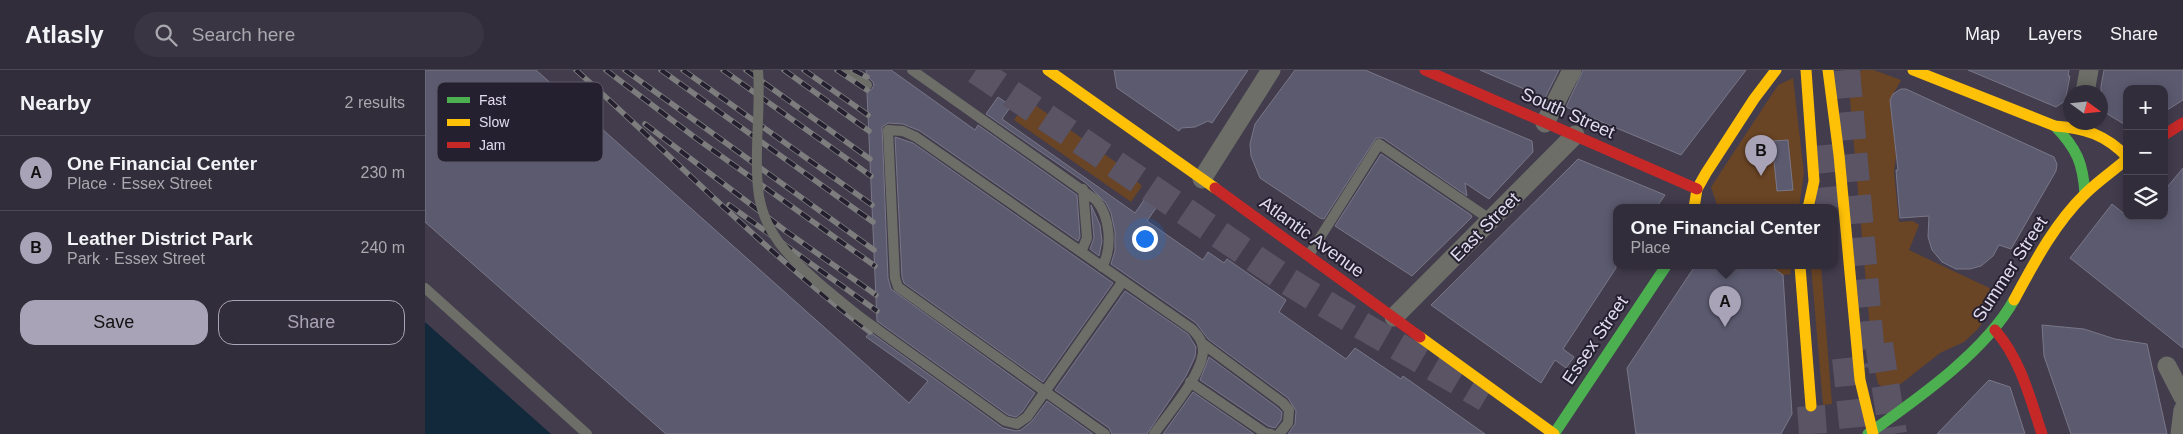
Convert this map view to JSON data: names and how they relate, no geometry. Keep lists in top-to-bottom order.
{
  "streets": {
    "main road": [
      "South Street",
      "Atlantic Avenue",
      "Summer Street",
      "Essex Street"
    ],
    "street": ["East Street"]
  },
  "crossings": [
    ["South Street", "East Street"],
    ["East Street", "Atlantic Avenue"],
    ["Atlantic Avenue", "Essex Street"]
  ],
  "legend": ["Fast", "Slow", "Jam"],
  "north": "right",
  "page": {
    "header": "Atlasly",
    "search": "Search here",
    "nav": ["Map", "Layers", "Share"],
    "heading": ["Nearby", "2 results"],
    "map_buttons": ["+", "−"],
    "list": [
      {
        "mark": "A",
        "name": "One Financial Center",
        "note": "Place · Essex Street",
        "value": "230 m"
      },
      {
        "mark": "B",
        "name": "Leather District Park",
        "note": "Park · Essex Street",
        "value": "240 m"
      }
    ],
    "pins": ["B", "A"],
    "popup": ["One Financial Center", "Place"],
    "buttons": ["Save", "Share"]
  }
}
